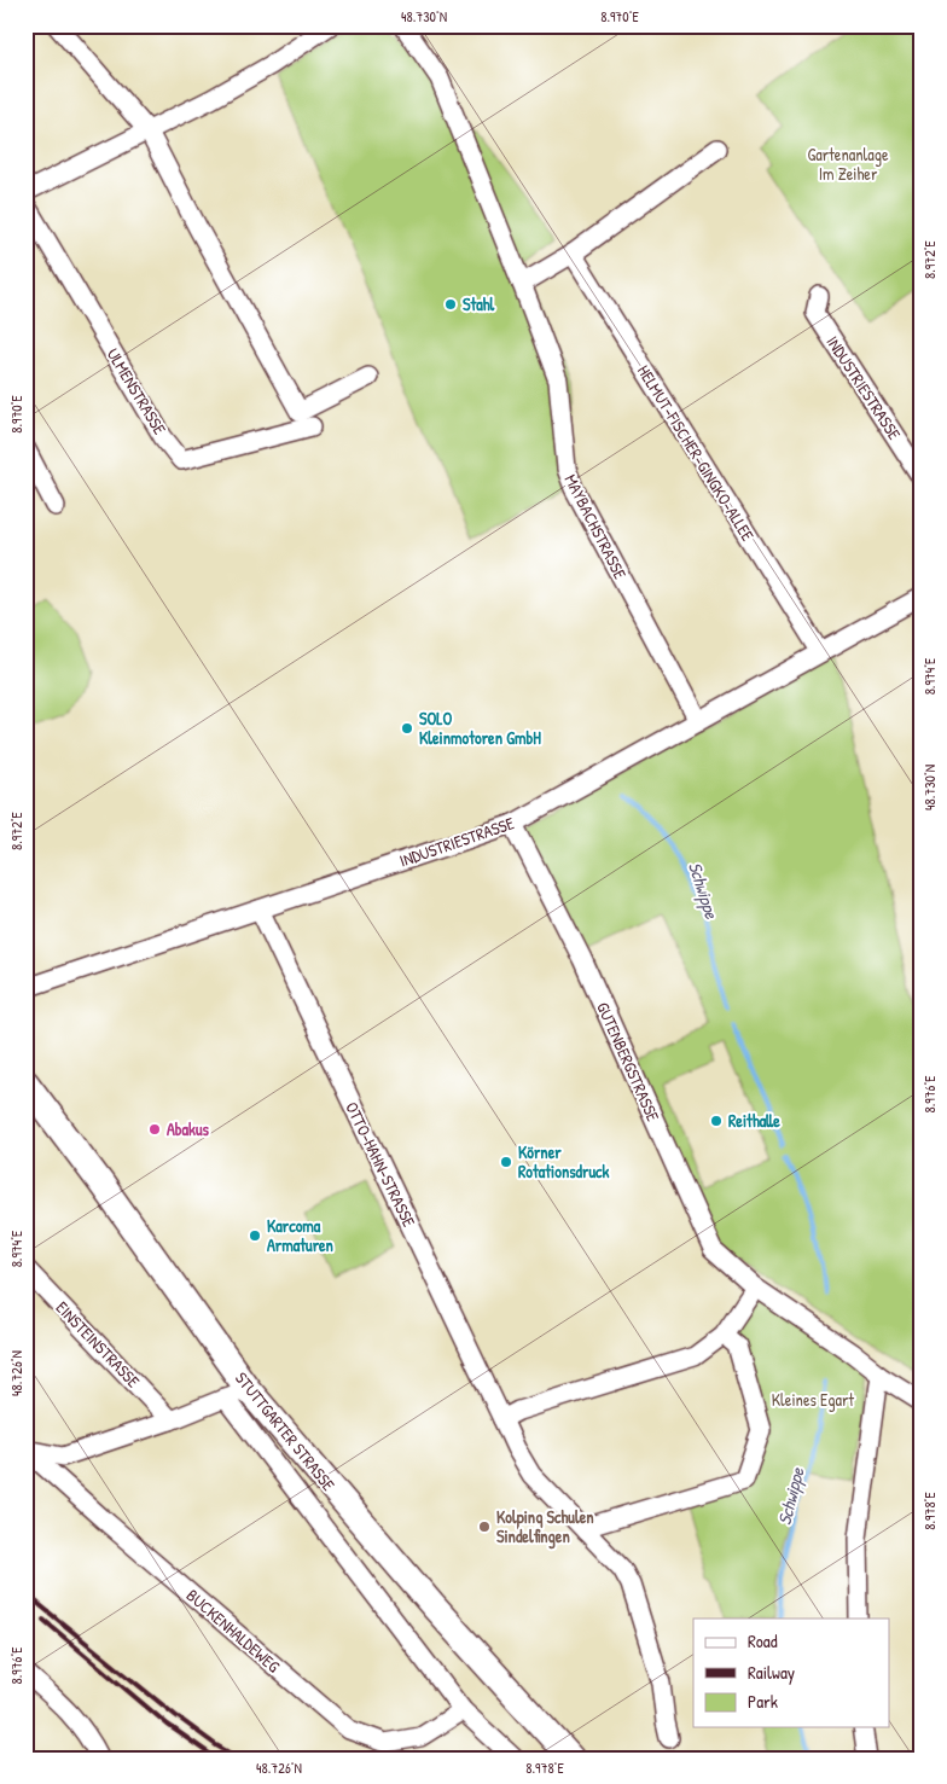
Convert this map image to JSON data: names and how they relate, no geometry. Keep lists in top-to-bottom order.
{
  "streets": {
    "street": [
      "INDUSTRIESTRASSE",
      "ULMENSTRASSE",
      "HELMUT-FISCHER-GINGKO-ALLEE",
      "MAYBACHSTRASSE",
      "GUTENBERGSTRASSE",
      "OTTO-HAHN-STRASSE",
      "EINSTEINSTRASSE",
      "STUTTGARTER STRASSE",
      "BUCKENHALDEWEG"
    ]
  },
  "crossings": [
    ["INDUSTRIESTRASSE", "HELMUT-FISCHER-GINGKO-ALLEE"],
    ["INDUSTRIESTRASSE", "MAYBACHSTRASSE"],
    ["INDUSTRIESTRASSE", "GUTENBERGSTRASSE"],
    ["INDUSTRIESTRASSE", "OTTO-HAHN-STRASSE"],
    ["EINSTEINSTRASSE", "BUCKENHALDEWEG"],
    ["STUTTGARTER STRASSE", "BUCKENHALDEWEG"]
  ],
  "water": ["Schwippe"],
  "parks": ["Gartenanlage Im Zeiher", "Kleines Egart"],
  "places": [
    "Stahl",
    "SOLO Kleinmotoren GmbH",
    "Reithalle",
    "Abakus",
    "Körner Rotationsdruck",
    "Karcoma Armaturen",
    "Kolping Schulen Sindelfingen"
  ],
  "legend": ["Road", "Railway", "Park"],
  "coordinates": [
    "48.730°N",
    "8.970°E",
    "8.972°E",
    "8.974°E",
    "8.976°E",
    "48.726°N",
    "8.978°E"
  ]
}
